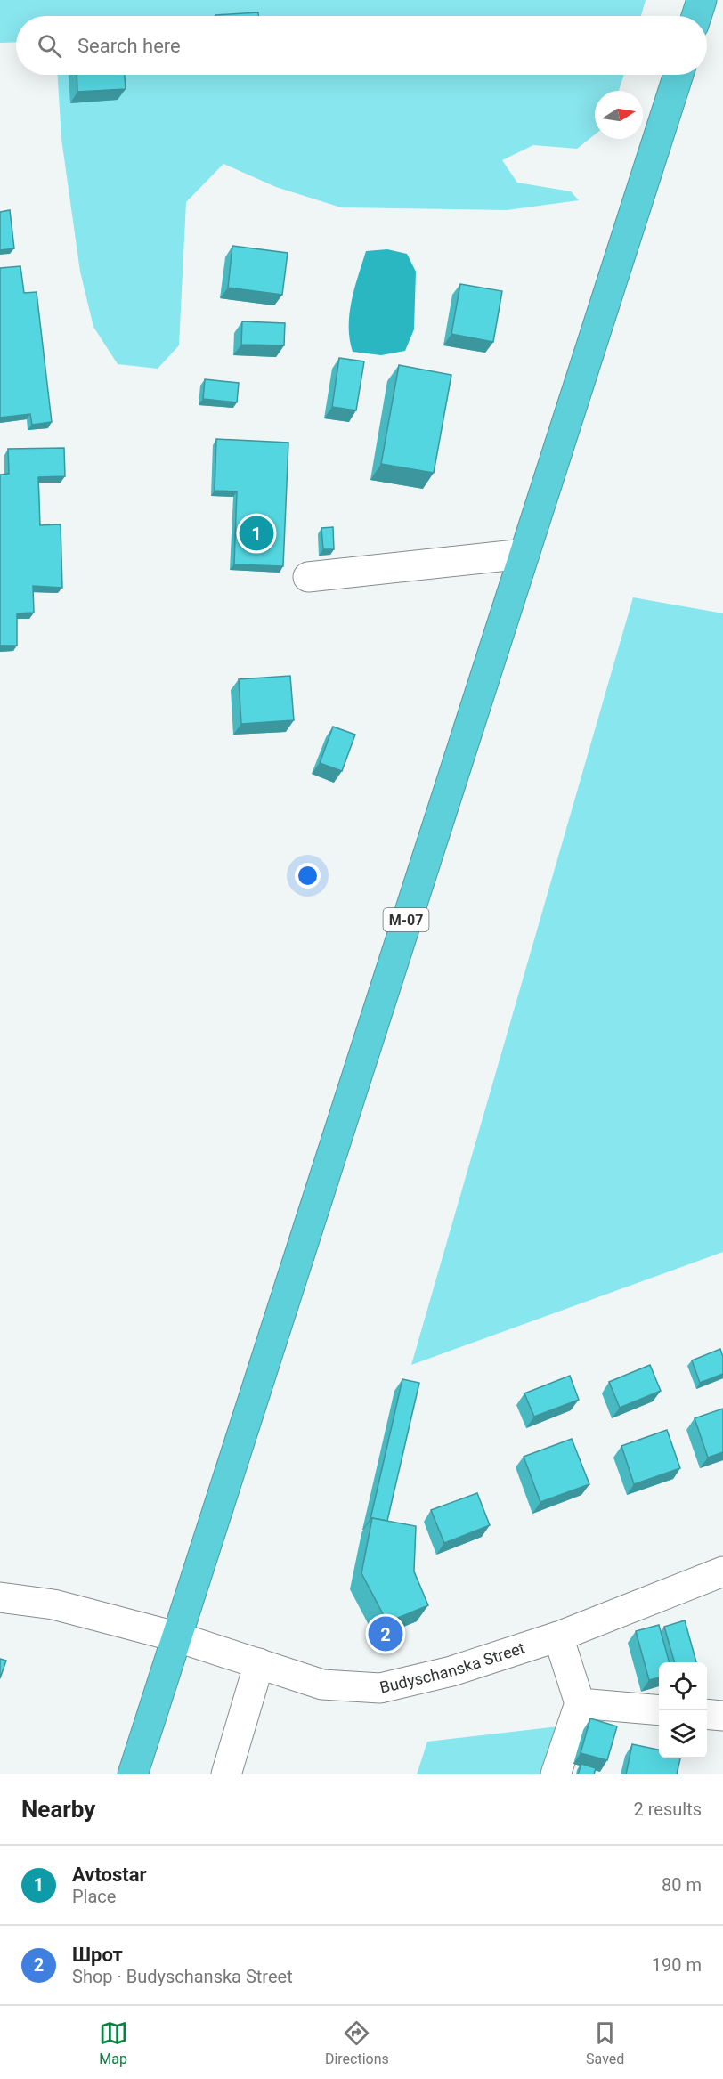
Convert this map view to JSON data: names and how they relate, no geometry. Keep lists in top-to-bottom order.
{
  "streets": {
    "highway": ["М-07"],
    "street": ["Budyschanska Street"]
  },
  "crossings": [
    ["М-07", "Budyschanska Street"]
  ],
  "north": "right",
  "page": {
    "search": "Search here",
    "pins": ["1", "2"],
    "heading": ["Nearby", "2 results"],
    "list": [
      {
        "mark": "1",
        "name": "Avtostar",
        "note": "Place",
        "value": "80 m"
      },
      {
        "mark": "2",
        "name": "Шрот",
        "note": "Shop · Budyschanska Street",
        "value": "190 m"
      }
    ],
    "nav": ["Map", "Directions", "Saved"]
  }
}
